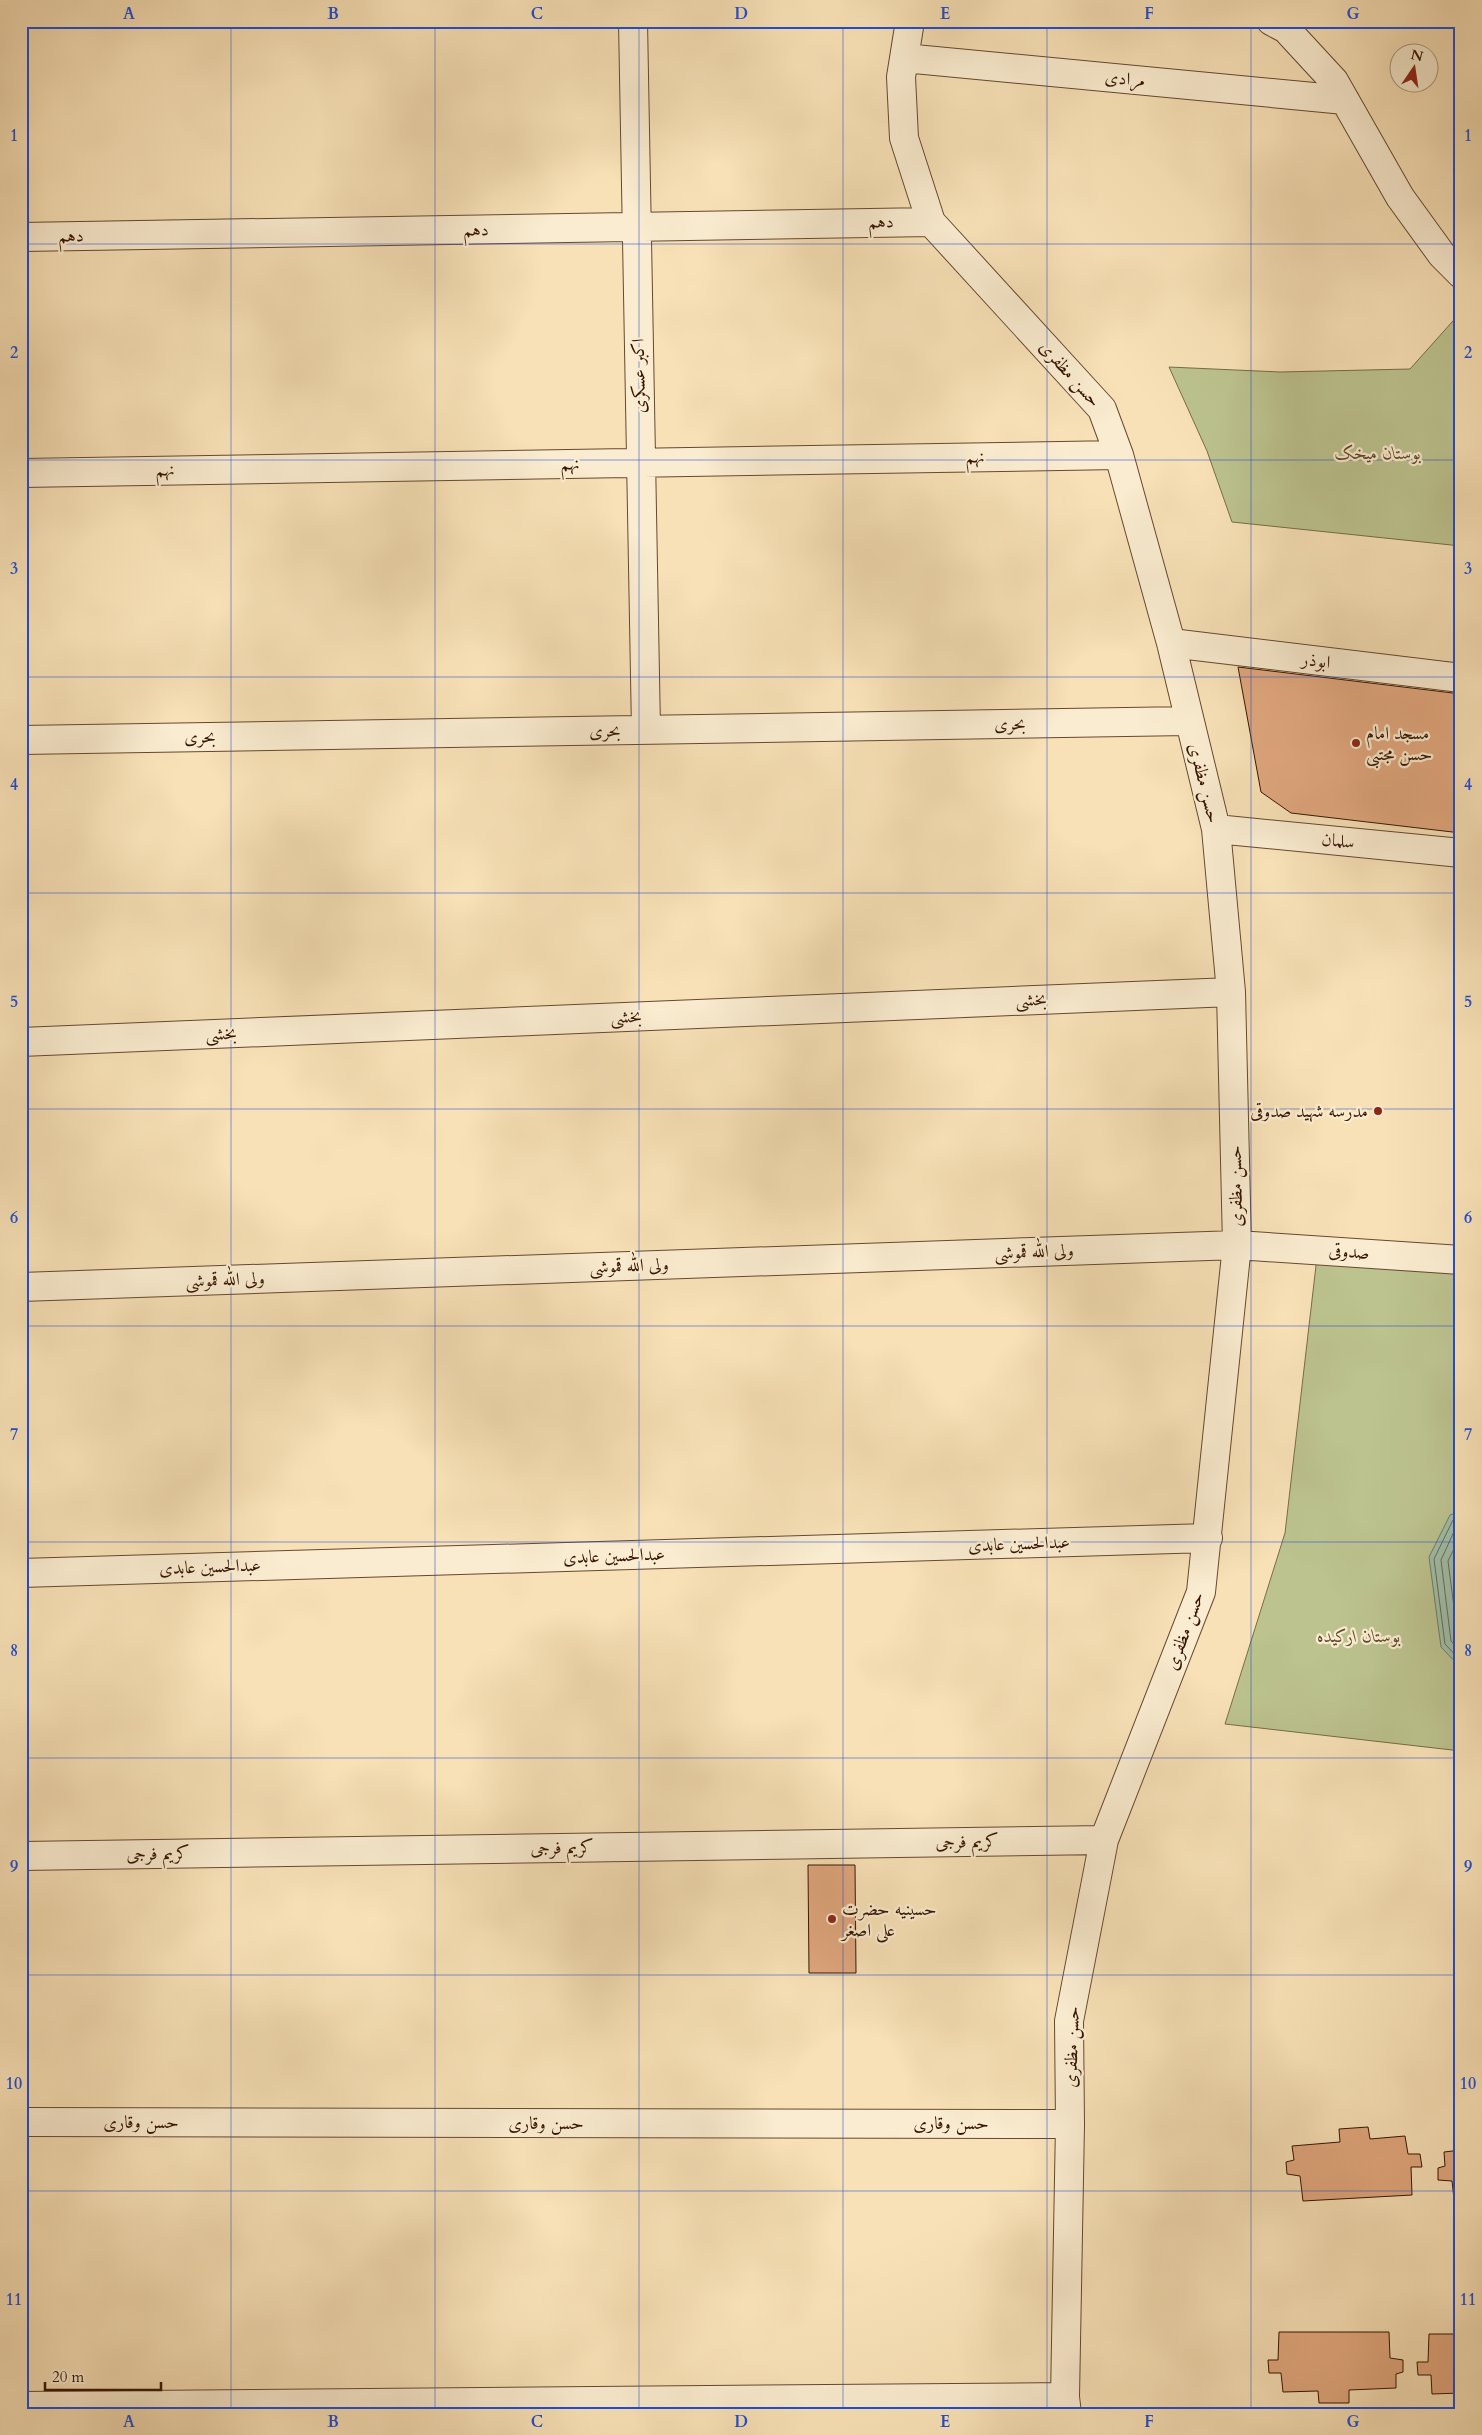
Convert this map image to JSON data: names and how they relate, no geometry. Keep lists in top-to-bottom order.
{
  "streets": {
    "street": [
      "مرادی",
      "دهم",
      "حسن مظفری",
      "اکبر عسکری",
      "نهم",
      "ابوذر",
      "بحری",
      "سلمان",
      "بخشی",
      "ولی الله قموشی",
      "صدوقی",
      "عبدالحسین عابدی",
      "کریم فرجی",
      "حسن وقاری"
    ]
  },
  "crossings": [
    ["مرادی", "حسن مظفری"],
    ["دهم", "حسن مظفری"],
    ["دهم", "اکبر عسکری"],
    ["حسن مظفری", "نهم"],
    ["حسن مظفری", "ابوذر"],
    ["حسن مظفری", "بحری"],
    ["حسن مظفری", "سلمان"],
    ["حسن مظفری", "بخشی"],
    ["حسن مظفری", "ولی الله قموشی"],
    ["حسن مظفری", "صدوقی"],
    ["حسن مظفری", "عبدالحسین عابدی"],
    ["حسن مظفری", "کریم فرجی"],
    ["حسن مظفری", "حسن وقاری"],
    ["اکبر عسکری", "نهم"],
    ["اکبر عسکری", "بحری"],
    ["ولی الله قموشی", "صدوقی"]
  ],
  "parks": ["بوستان میخک", "بوستان ارکیده"],
  "places": ["مسجد امام حسن مجتبی", "مدرسه شهید صدوقی", "حسینیه حضرت علی اصغر"],
  "scale_bar": "20 m",
  "north": "top",
  "grid": {
    "columns": [
      "A",
      "B",
      "C",
      "D",
      "E",
      "F",
      "G"
    ],
    "rows": [
      "1",
      "2",
      "3",
      "4",
      "5",
      "6",
      "7",
      "8",
      "9",
      "10",
      "11"
    ]
  }
}
